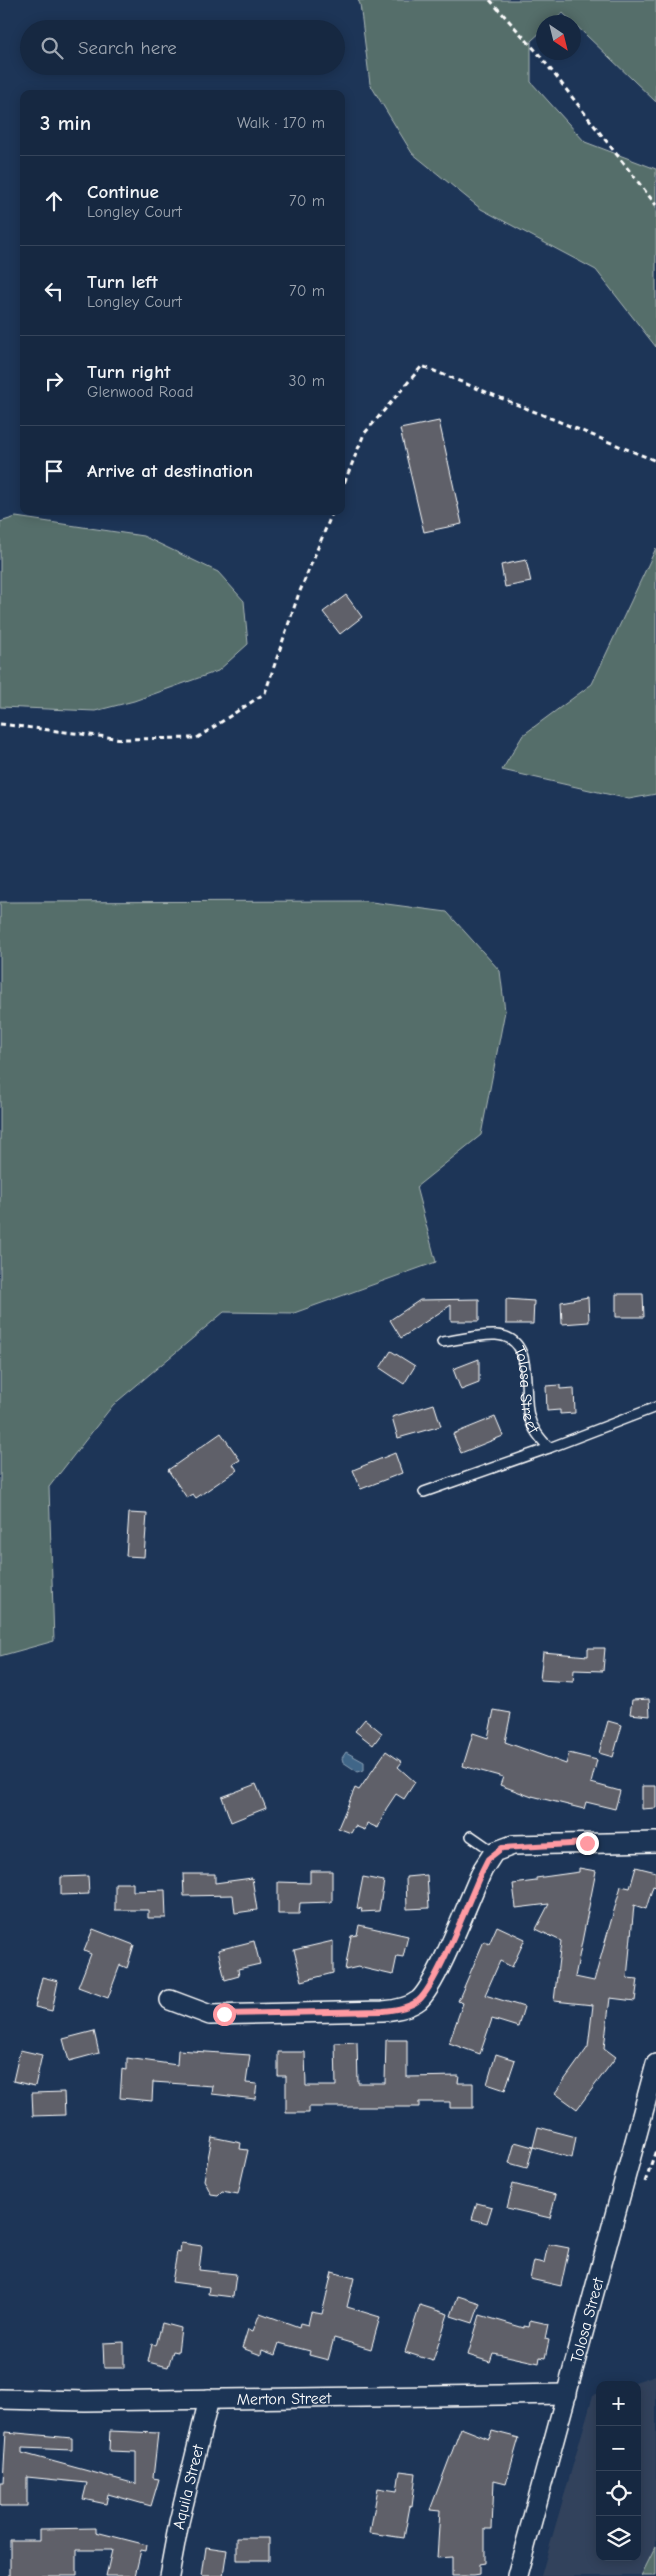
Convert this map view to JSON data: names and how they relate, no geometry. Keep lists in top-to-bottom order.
{
  "streets": {
    "street": ["Tolosa Street", "Merton Street", "Aquila Street"]
  },
  "crossings": [
    ["Tolosa Street", "Merton Street"],
    ["Merton Street", "Aquila Street"]
  ],
  "north": "bottom right",
  "page": {
    "search": "Search here",
    "heading": ["3 min", "Walk · 170 m"],
    "list": [
      ["Continue", "Longley Court", "70 m"],
      ["Turn left", "Longley Court", "70 m"],
      ["Turn right", "Glenwood Road", "30 m"],
      "Arrive at destination"
    ],
    "map_buttons": ["+", "−"]
  }
}
